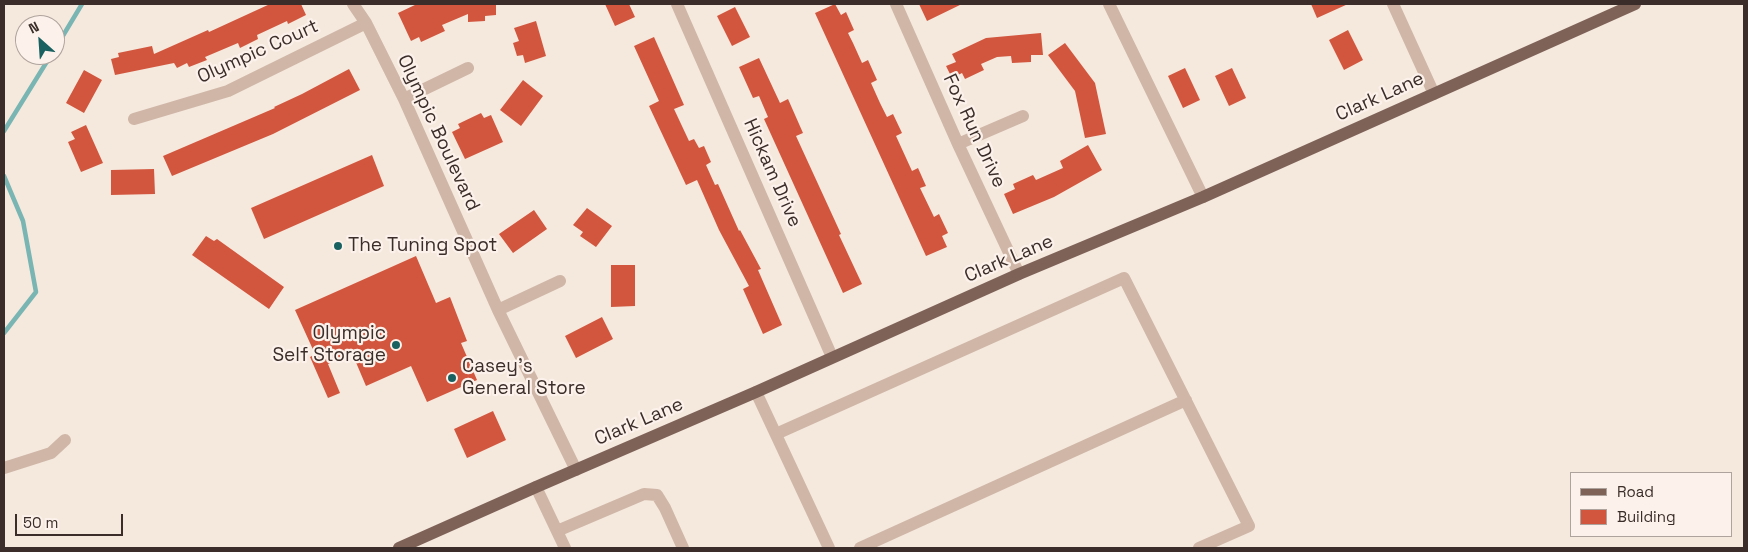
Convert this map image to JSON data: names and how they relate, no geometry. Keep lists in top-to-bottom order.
{
  "streets": {
    "main road": ["Clark Lane"],
    "street": [
      "Olympic Court",
      "Fox Run Drive",
      "Olympic Boulevard",
      "Hickam Drive"
    ]
  },
  "crossings": [
    ["Olympic Court", "Olympic Boulevard"],
    ["Clark Lane", "Fox Run Drive"],
    ["Clark Lane", "Olympic Boulevard"],
    ["Clark Lane", "Hickam Drive"]
  ],
  "places": ["The Tuning Spot", "Olympic Self Storage", "Casey's General Store"],
  "legend": ["Road", "Building"],
  "scale_bar": "50 m",
  "north": "top left"
}
